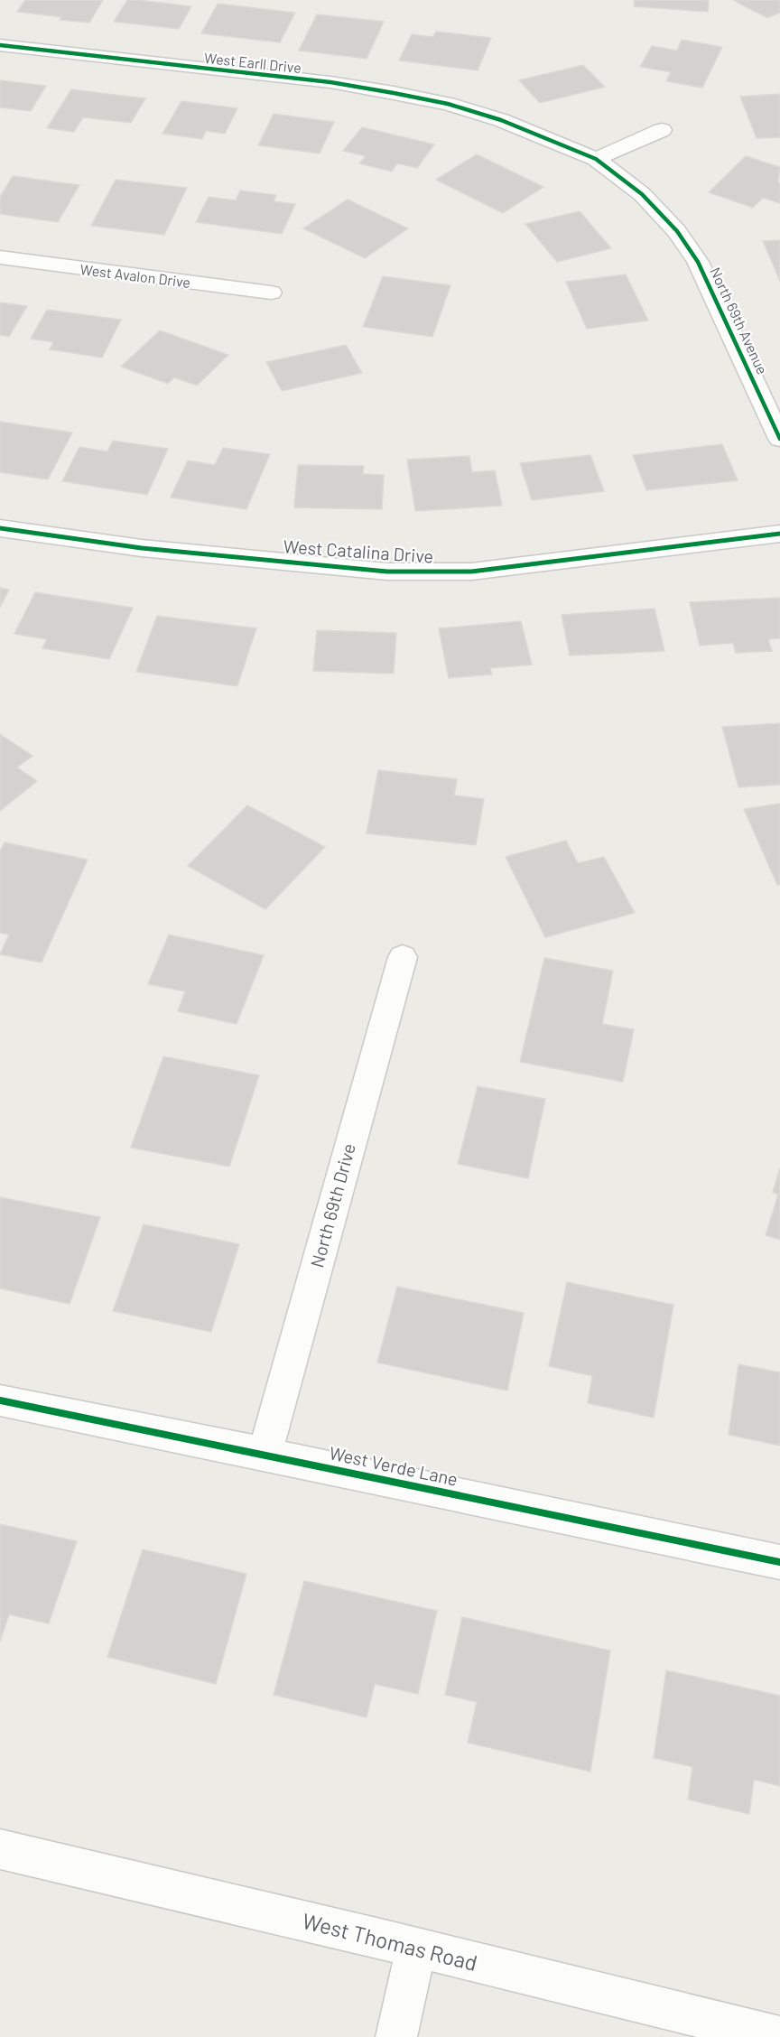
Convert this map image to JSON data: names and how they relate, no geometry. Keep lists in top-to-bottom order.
{
  "streets": {
    "street": [
      "West Earll Drive",
      "West Avalon Drive",
      "North 69th Avenue",
      "West Catalina Drive",
      "North 69th Drive",
      "West Verde Lane",
      "West Thomas Road"
    ]
  },
  "crossings": [
    ["West Earll Drive", "North 69th Avenue"],
    ["North 69th Drive", "West Verde Lane"]
  ]
}
